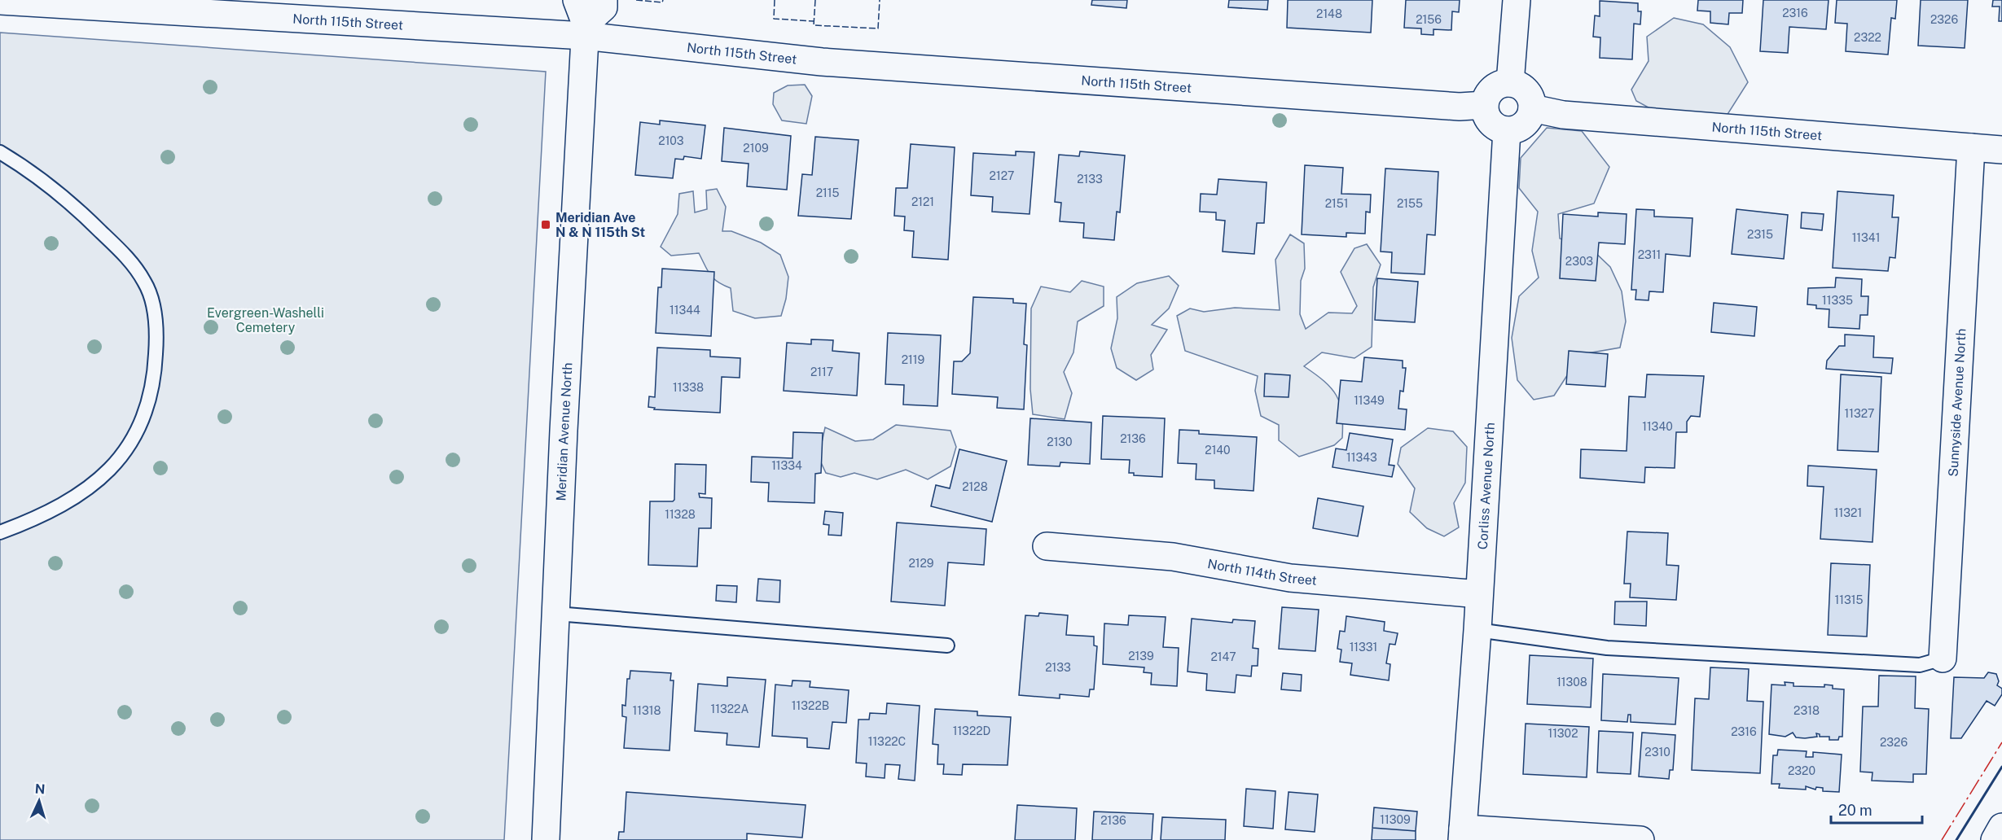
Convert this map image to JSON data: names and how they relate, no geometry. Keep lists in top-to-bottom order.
{
  "streets": {
    "main road": [
      "North 115th Street",
      "Sunnyside Avenue North",
      "Meridian Avenue North",
      "Corliss Avenue North",
      "North 114th Street"
    ]
  },
  "crossings": [
    ["North 115th Street", "Sunnyside Avenue North"],
    ["North 115th Street", "Meridian Avenue North"],
    ["North 115th Street", "Corliss Avenue North"],
    ["Corliss Avenue North", "North 114th Street"]
  ],
  "parks": ["Evergreen-Washelli Cemetery"],
  "places": {
    "transit": ["Meridian Ave N & N 115th St"]
  },
  "house_numbers": [
    "2316",
    "2148",
    "2156",
    "2326",
    "2322",
    "2103",
    "2109",
    "2127",
    "2133",
    "2115",
    "2121",
    "2151",
    "2155",
    "2315",
    "11341",
    "2311",
    "2303",
    "11335",
    "11344",
    "2119",
    "2117",
    "11338",
    "11349",
    "11327",
    "11340",
    "2136",
    "2130",
    "2140",
    "11343",
    "11334",
    "2128",
    "11321",
    "11328",
    "2129",
    "11315",
    "11331",
    "2139",
    "2147",
    "2133",
    "11308",
    "11322B",
    "11322A",
    "11318",
    "2318",
    "11322D",
    "2316",
    "11302",
    "11322C",
    "2326",
    "2310",
    "2320",
    "11309",
    "2136"
  ],
  "scale_bar": "20 m",
  "north": "top"
}
